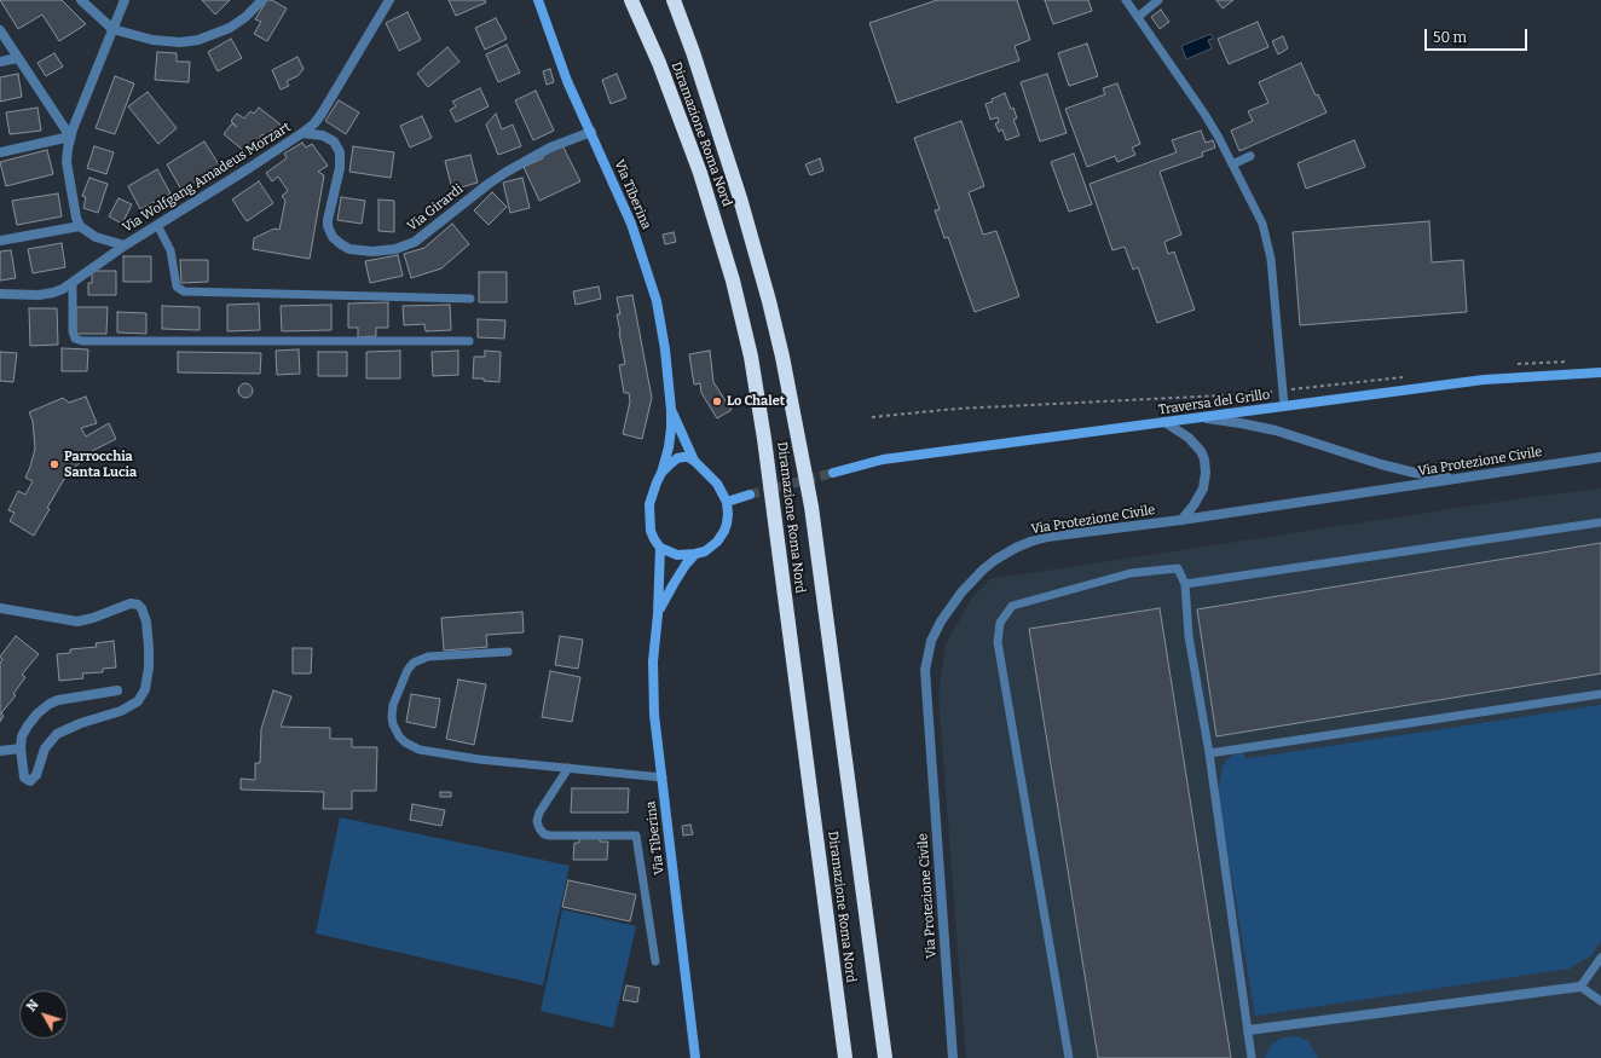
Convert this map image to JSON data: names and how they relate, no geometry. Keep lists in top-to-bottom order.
{
  "streets": {
    "highway": ["Diramazione Roma Nord"],
    "main road": ["Via Tiberina", "Traversa del Grillo"],
    "street": ["Via Wolfgang Amadeus Morzart", "Via Girardi", "Via Protezione Civile"]
  },
  "crossings": [
    ["Via Wolfgang Amadeus Morzart", "Via Girardi"],
    ["Via Tiberina", "Via Girardi"]
  ],
  "places": ["Lo Chalet", "Parrocchia Santa Lucia"],
  "scale_bar": "50 m",
  "north": "top left"
}
